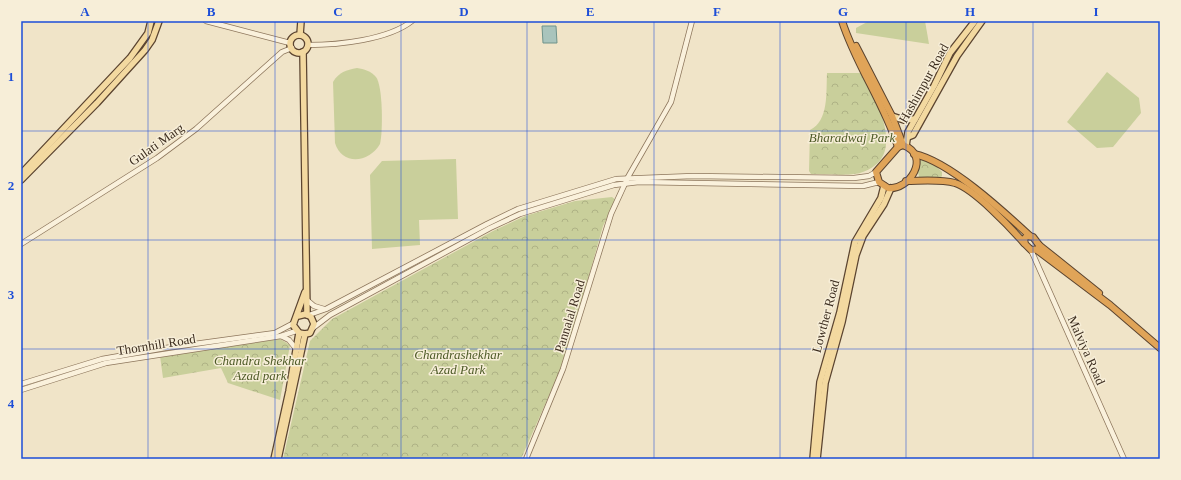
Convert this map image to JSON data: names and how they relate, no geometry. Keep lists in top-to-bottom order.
{
  "streets": {
    "main road": ["Hashimpur Road", "Lowther Road"],
    "street": [
      "Gulati Marg",
      "Pannalal Road",
      "Thornhill Road",
      "Malviya Road"
    ]
  },
  "parks": ["Bharadwaj Park", "Chandrashekhar Azad Park", "Chandra Shekhar Azad park"],
  "grid": {
    "columns": [
      "A",
      "B",
      "C",
      "D",
      "E",
      "F",
      "G",
      "H",
      "I"
    ],
    "rows": [
      "1",
      "2",
      "3",
      "4"
    ]
  }
}
